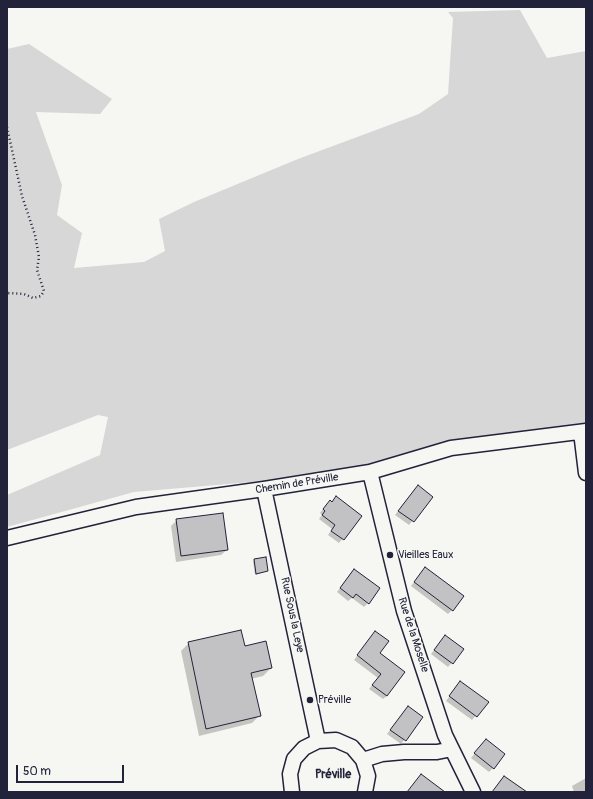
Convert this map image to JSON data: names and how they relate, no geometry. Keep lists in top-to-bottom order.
{
  "streets": {
    "street": ["Chemin de Préville", "Rue Sous la Leye", "Rue de la Moselle"]
  },
  "crossings": [
    ["Chemin de Préville", "Rue Sous la Leye"],
    ["Chemin de Préville", "Rue de la Moselle"]
  ],
  "districts": ["Préville"],
  "places": ["Vieilles Eaux", "Préville"],
  "scale_bar": "50 m"
}
